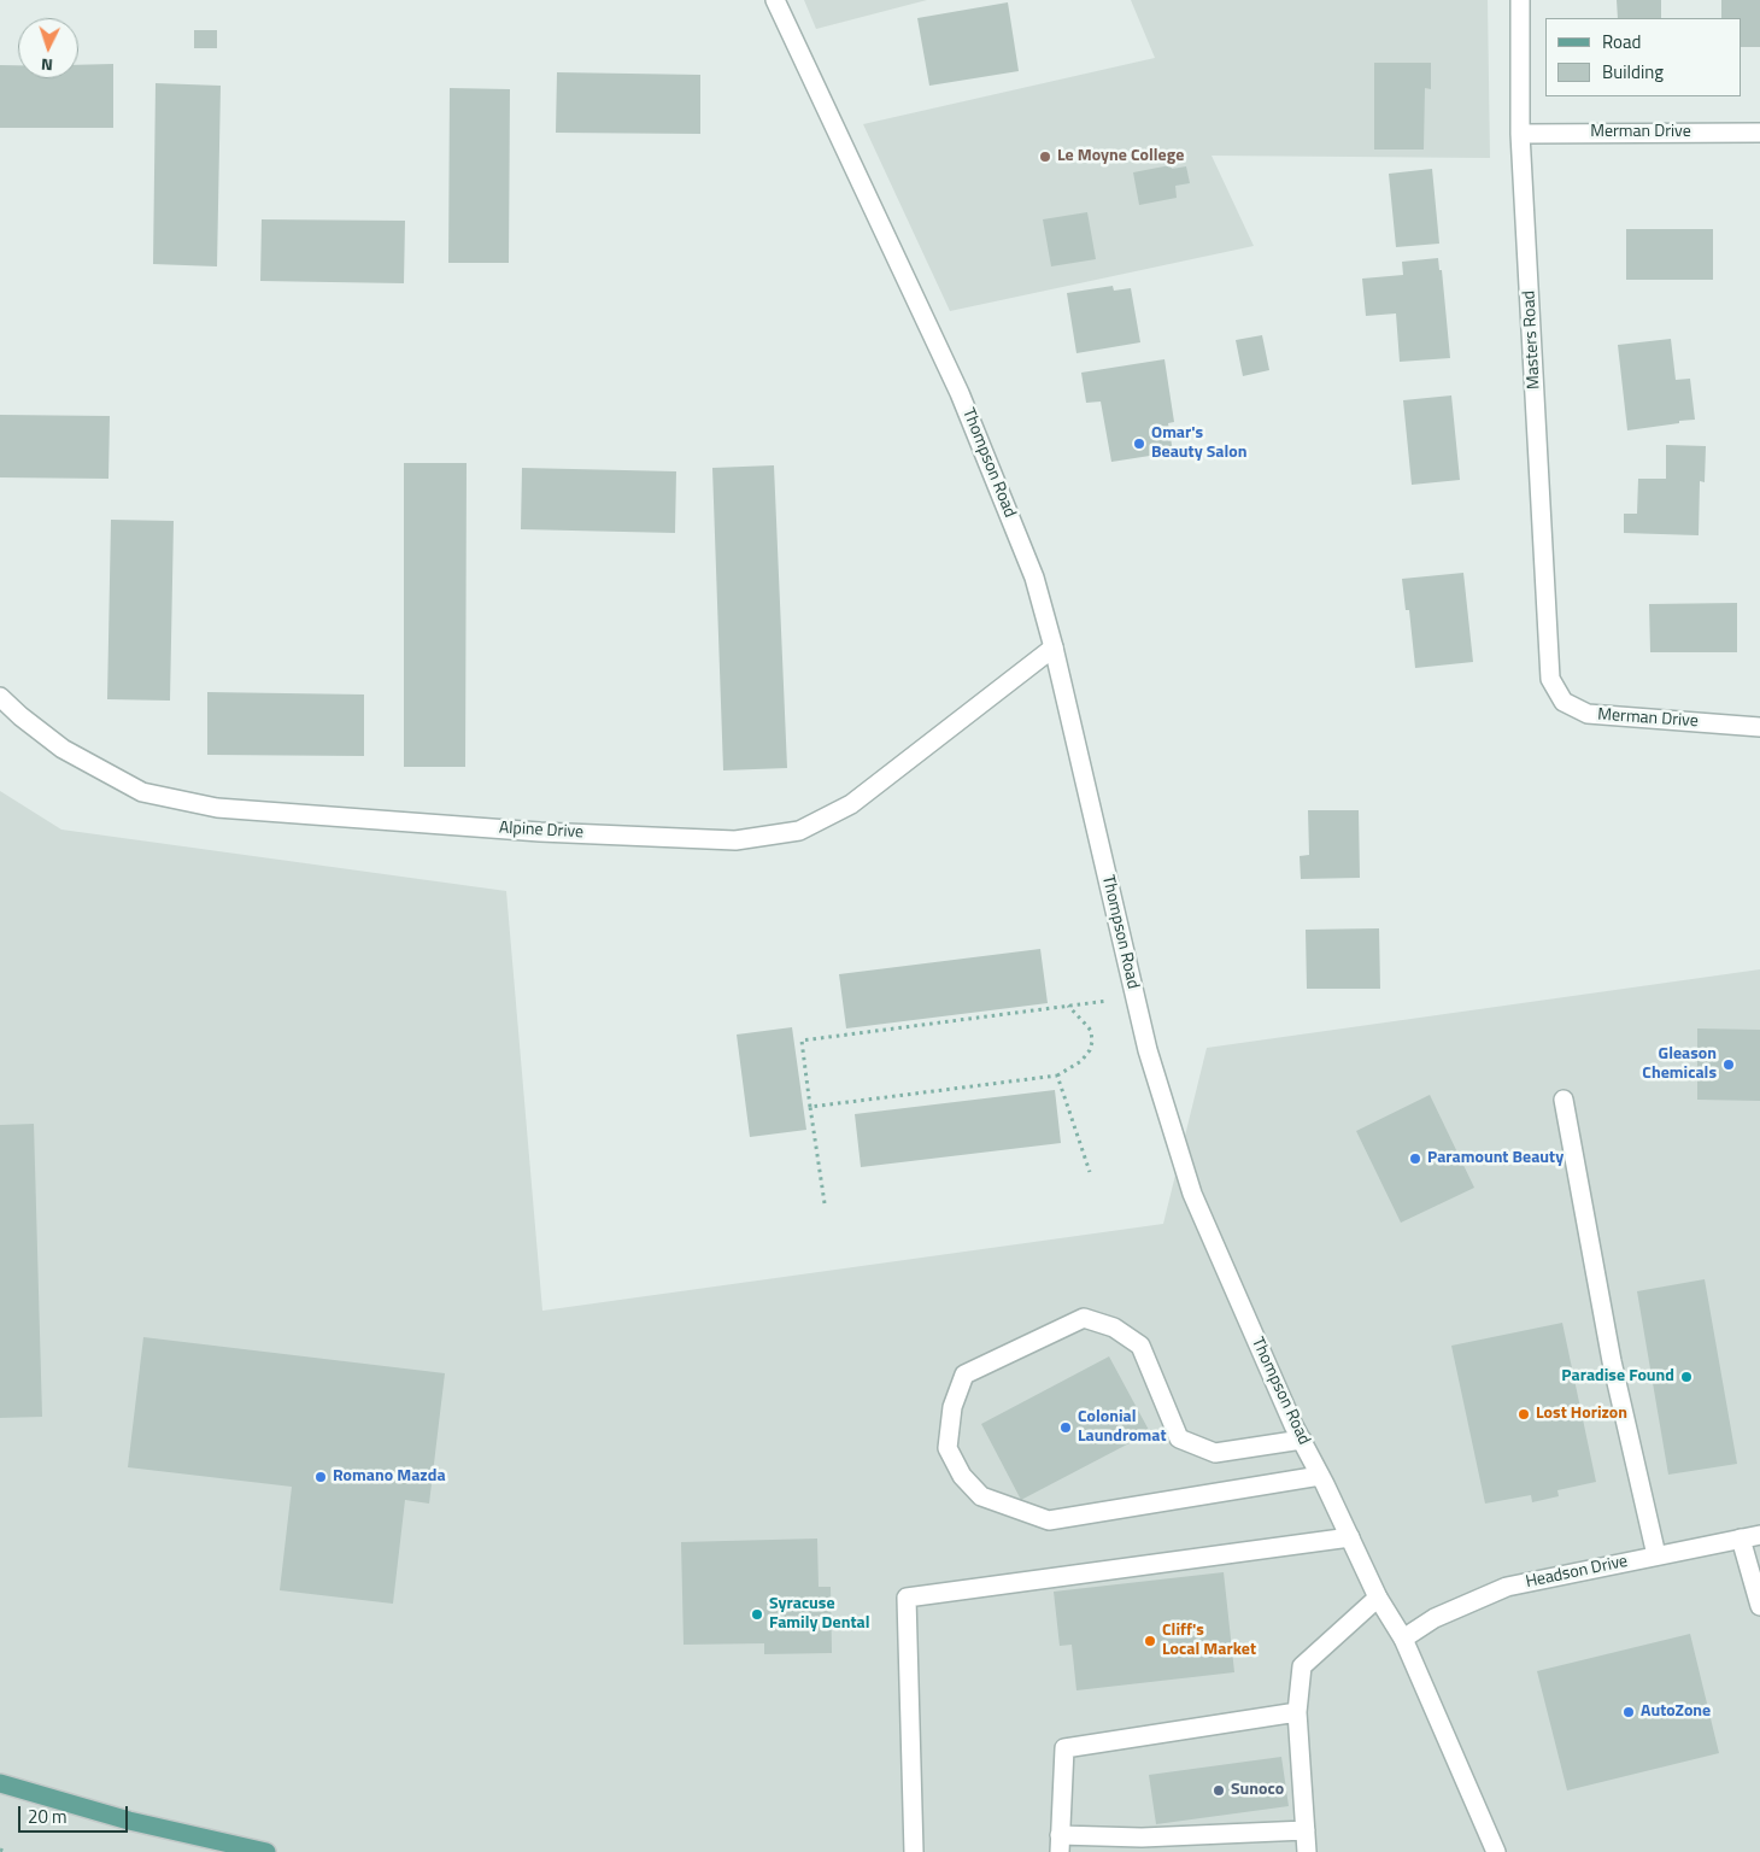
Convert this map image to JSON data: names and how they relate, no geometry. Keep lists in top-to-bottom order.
{
  "streets": {
    "street": [
      "Merman Drive",
      "Masters Road",
      "Thompson Road",
      "Alpine Drive",
      "Headson Drive"
    ]
  },
  "crossings": [
    ["Merman Drive", "Masters Road"],
    ["Thompson Road", "Alpine Drive"],
    ["Thompson Road", "Headson Drive"]
  ],
  "places": [
    "Le Moyne College",
    "Omar's Beauty Salon",
    "Gleason Chemicals",
    "Paramount Beauty",
    "Paradise Found",
    "Lost Horizon",
    "Colonial Laundromat",
    "Romano Mazda",
    "Syracuse Family Dental",
    "Cliff's Local Market",
    "AutoZone",
    "Sunoco"
  ],
  "legend": ["Road", "Building"],
  "scale_bar": "20 m",
  "north": "bottom"
}
